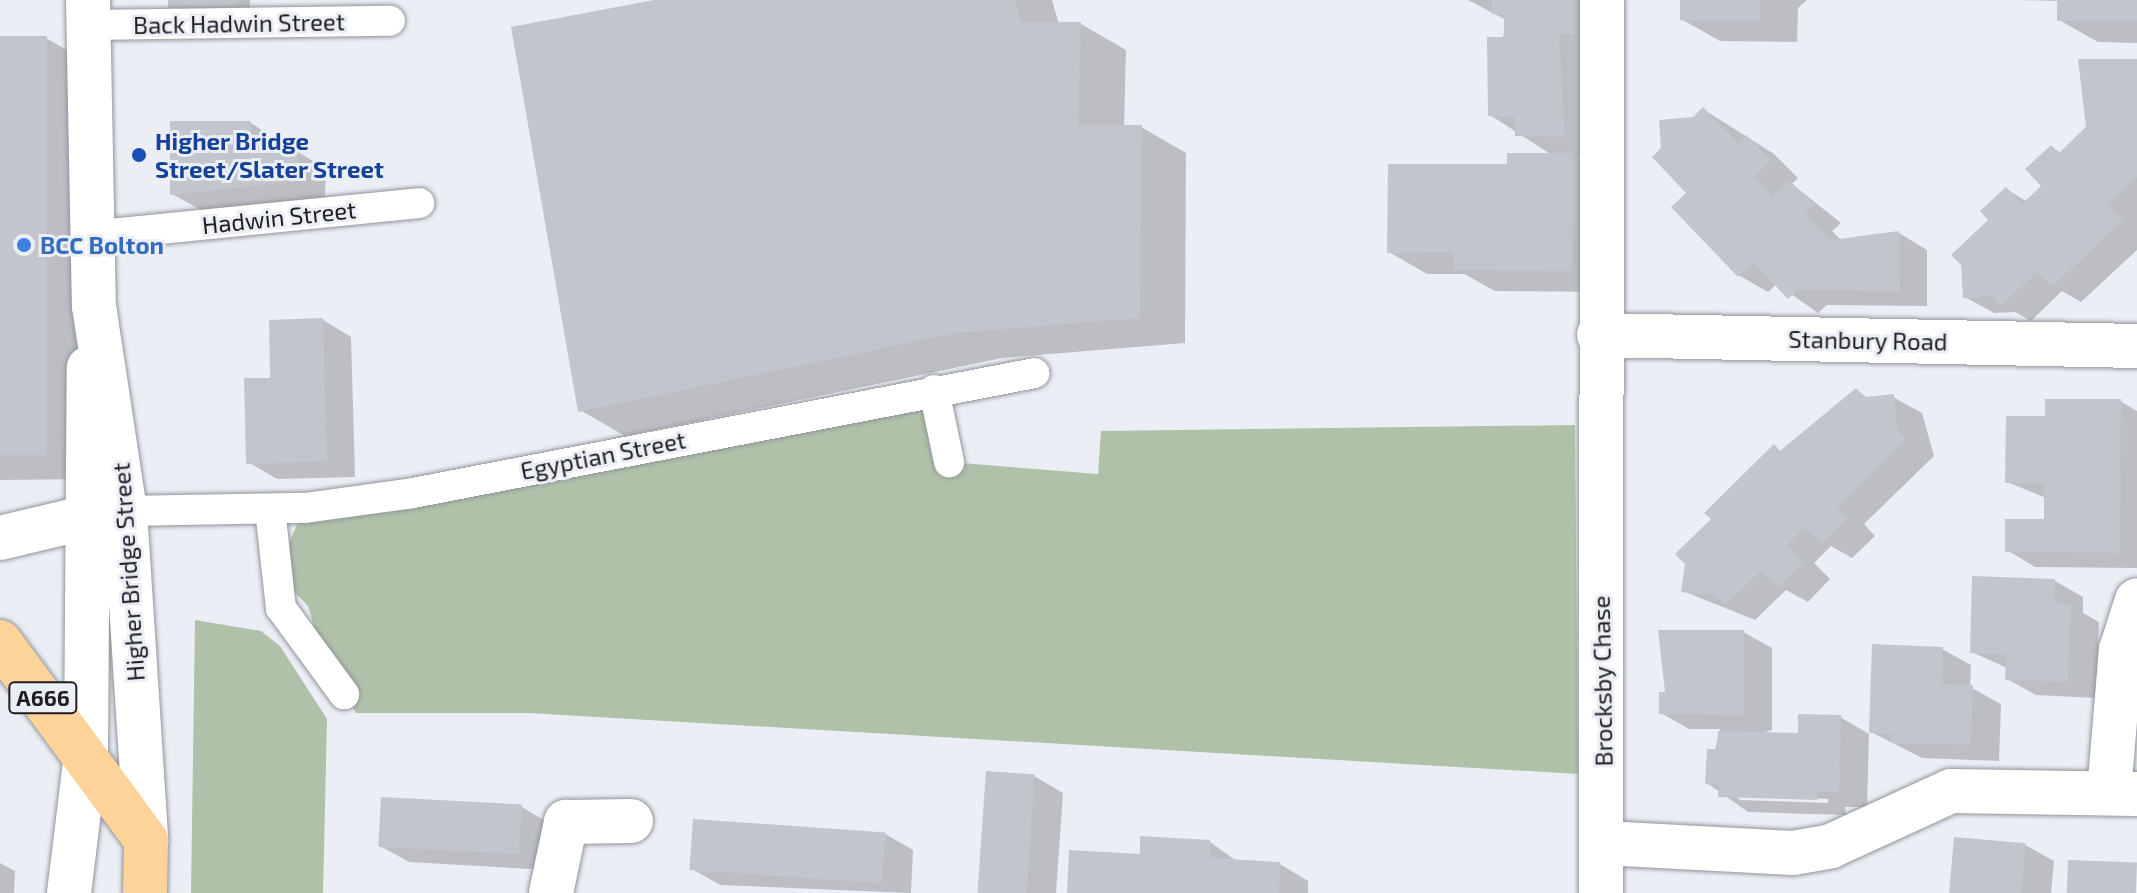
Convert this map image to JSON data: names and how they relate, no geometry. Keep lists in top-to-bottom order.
{
  "streets": {
    "highway": ["A666"],
    "street": ["Stanbury Road", "Higher Bridge Street", "Brocksby Chase"],
    "lane": ["Back Hadwin Street", "Hadwin Street", "Egyptian Street"]
  },
  "crossings": [
    ["Back Hadwin Street", "Higher Bridge Street"],
    ["Hadwin Street", "Higher Bridge Street"],
    ["Stanbury Road", "Brocksby Chase"],
    ["Egyptian Street", "Higher Bridge Street"],
    ["Higher Bridge Street", "A666"]
  ],
  "places": ["Higher Bridge Street/Slater Street", "BCC Bolton"]
}
